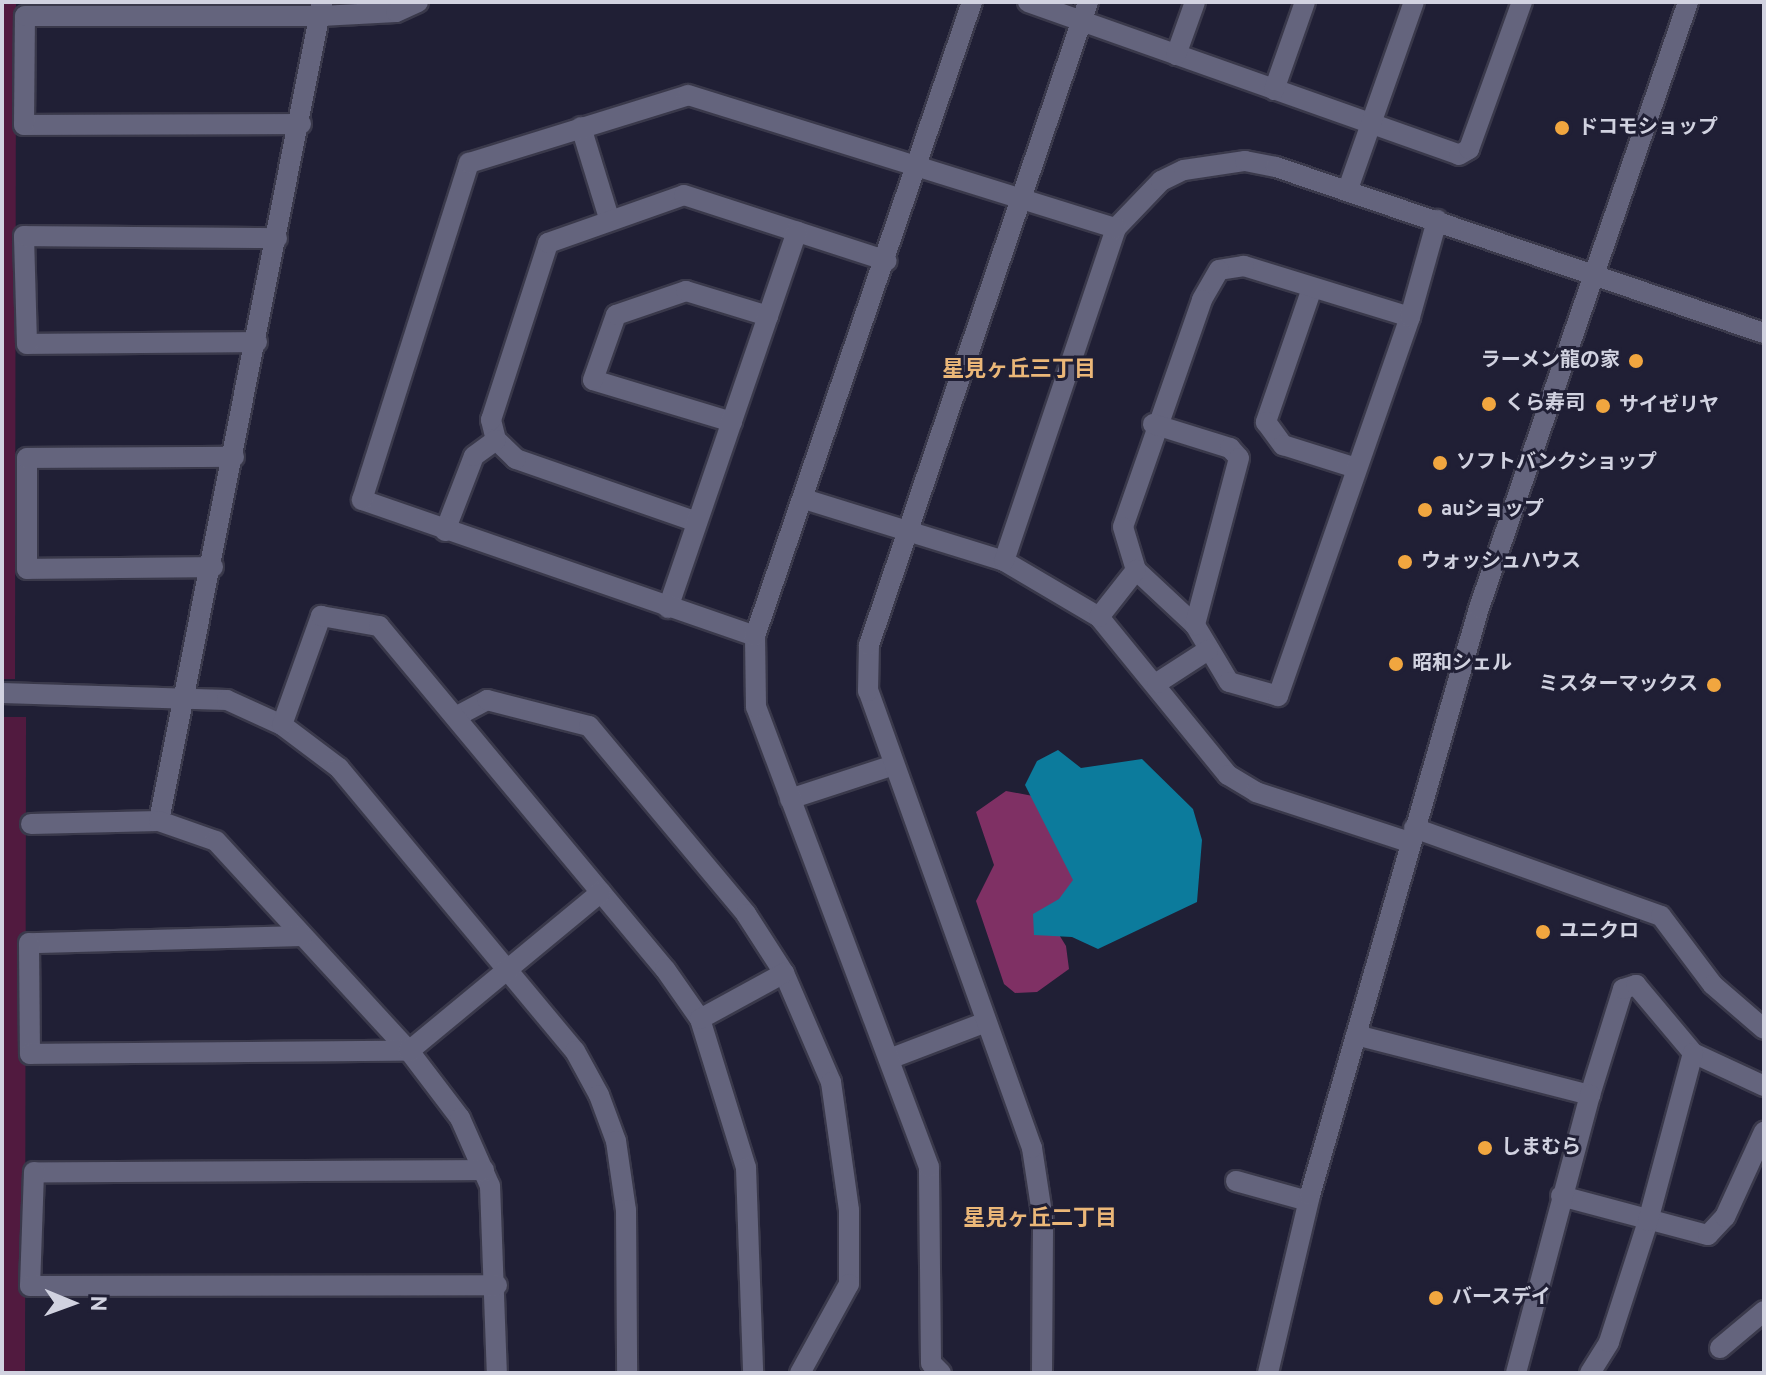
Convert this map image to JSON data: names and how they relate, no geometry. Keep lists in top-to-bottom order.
{
  "districts": ["星見ヶ丘三丁目", "星見ヶ丘二丁目"],
  "places": [
    "ドコモショップ",
    "ラーメン龍の家",
    "くら寿司",
    "サイゼリヤ",
    "ソフトバンクショップ",
    "auショップ",
    "ウォッシュハウス",
    "昭和シェル",
    "ミスターマックス",
    "ユニクロ",
    "しまむら",
    "バースデイ"
  ],
  "north": "right"
}
